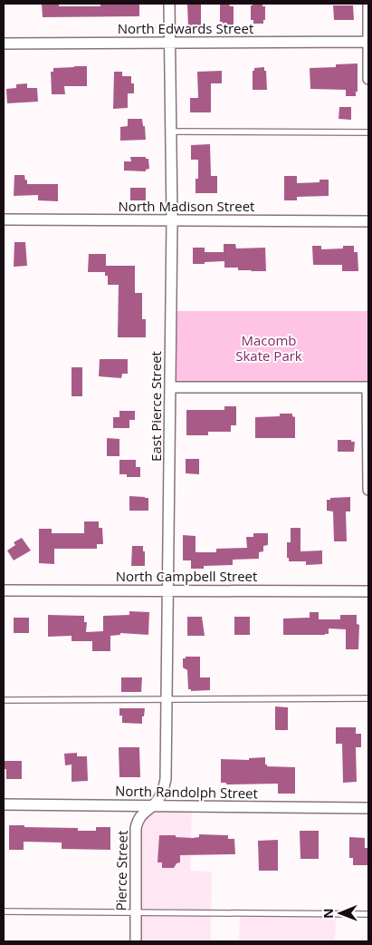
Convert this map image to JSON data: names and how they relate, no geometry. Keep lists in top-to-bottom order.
{
  "streets": {
    "street": [
      "North Edwards Street",
      "North Madison Street",
      "East Pierce Street",
      "North Campbell Street",
      "North Randolph Street",
      "Pierce Street"
    ]
  },
  "crossings": [
    ["North Edwards Street", "East Pierce Street"],
    ["North Madison Street", "East Pierce Street"],
    ["East Pierce Street", "North Campbell Street"],
    ["East Pierce Street", "North Randolph Street"],
    ["East Pierce Street", "Pierce Street"],
    ["North Randolph Street", "Pierce Street"]
  ],
  "parks": ["Macomb Skate Park"],
  "north": "left"
}
